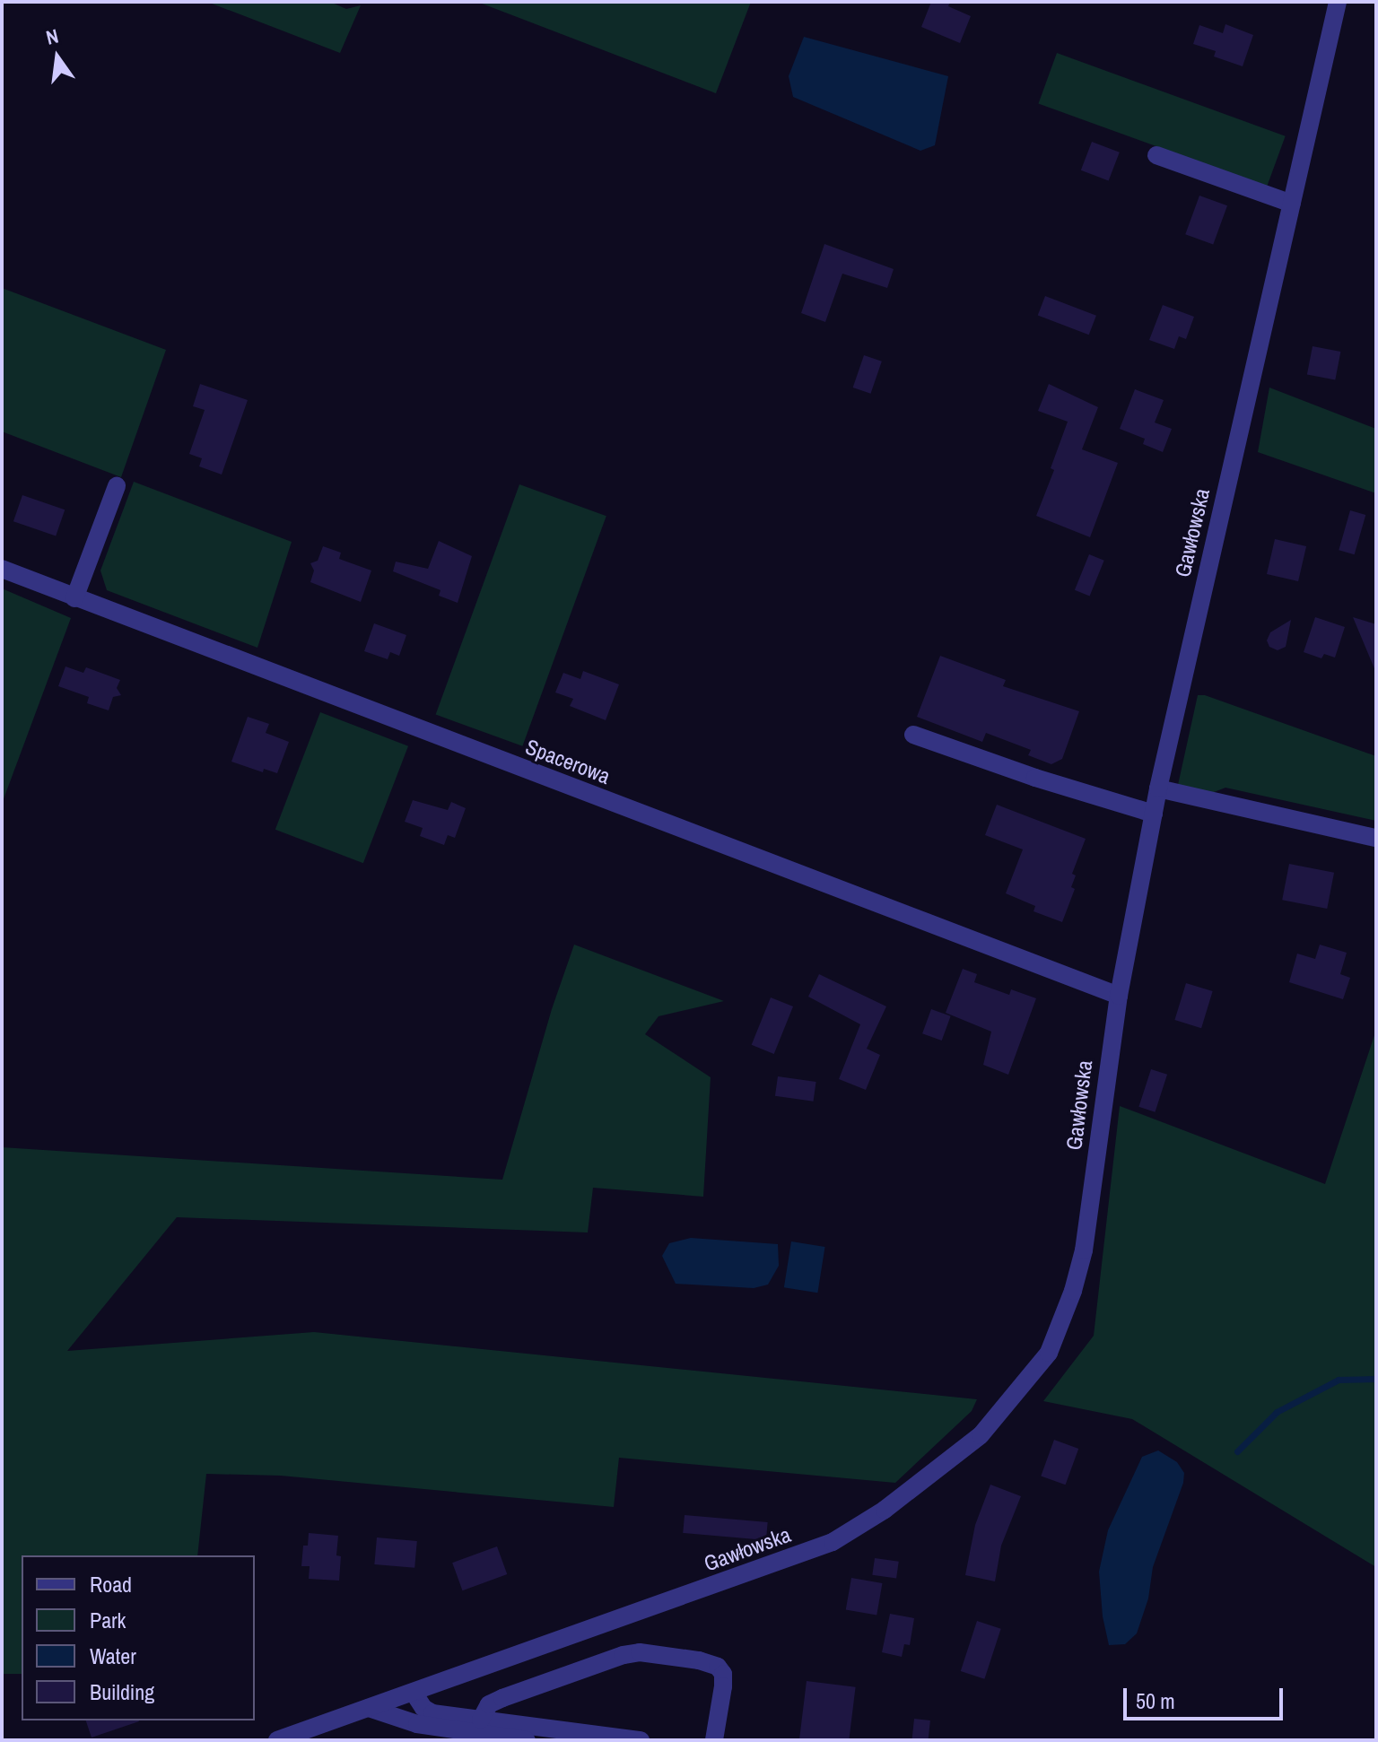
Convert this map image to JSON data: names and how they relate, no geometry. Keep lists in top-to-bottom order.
{
  "streets": {
    "street": ["Gawłowska", "Spacerowa"]
  },
  "crossings": [
    ["Gawłowska", "Spacerowa"]
  ],
  "legend": [
    "Road",
    "Park",
    "Water",
    "Building"
  ],
  "scale_bar": "50 m",
  "north": "top"
}
